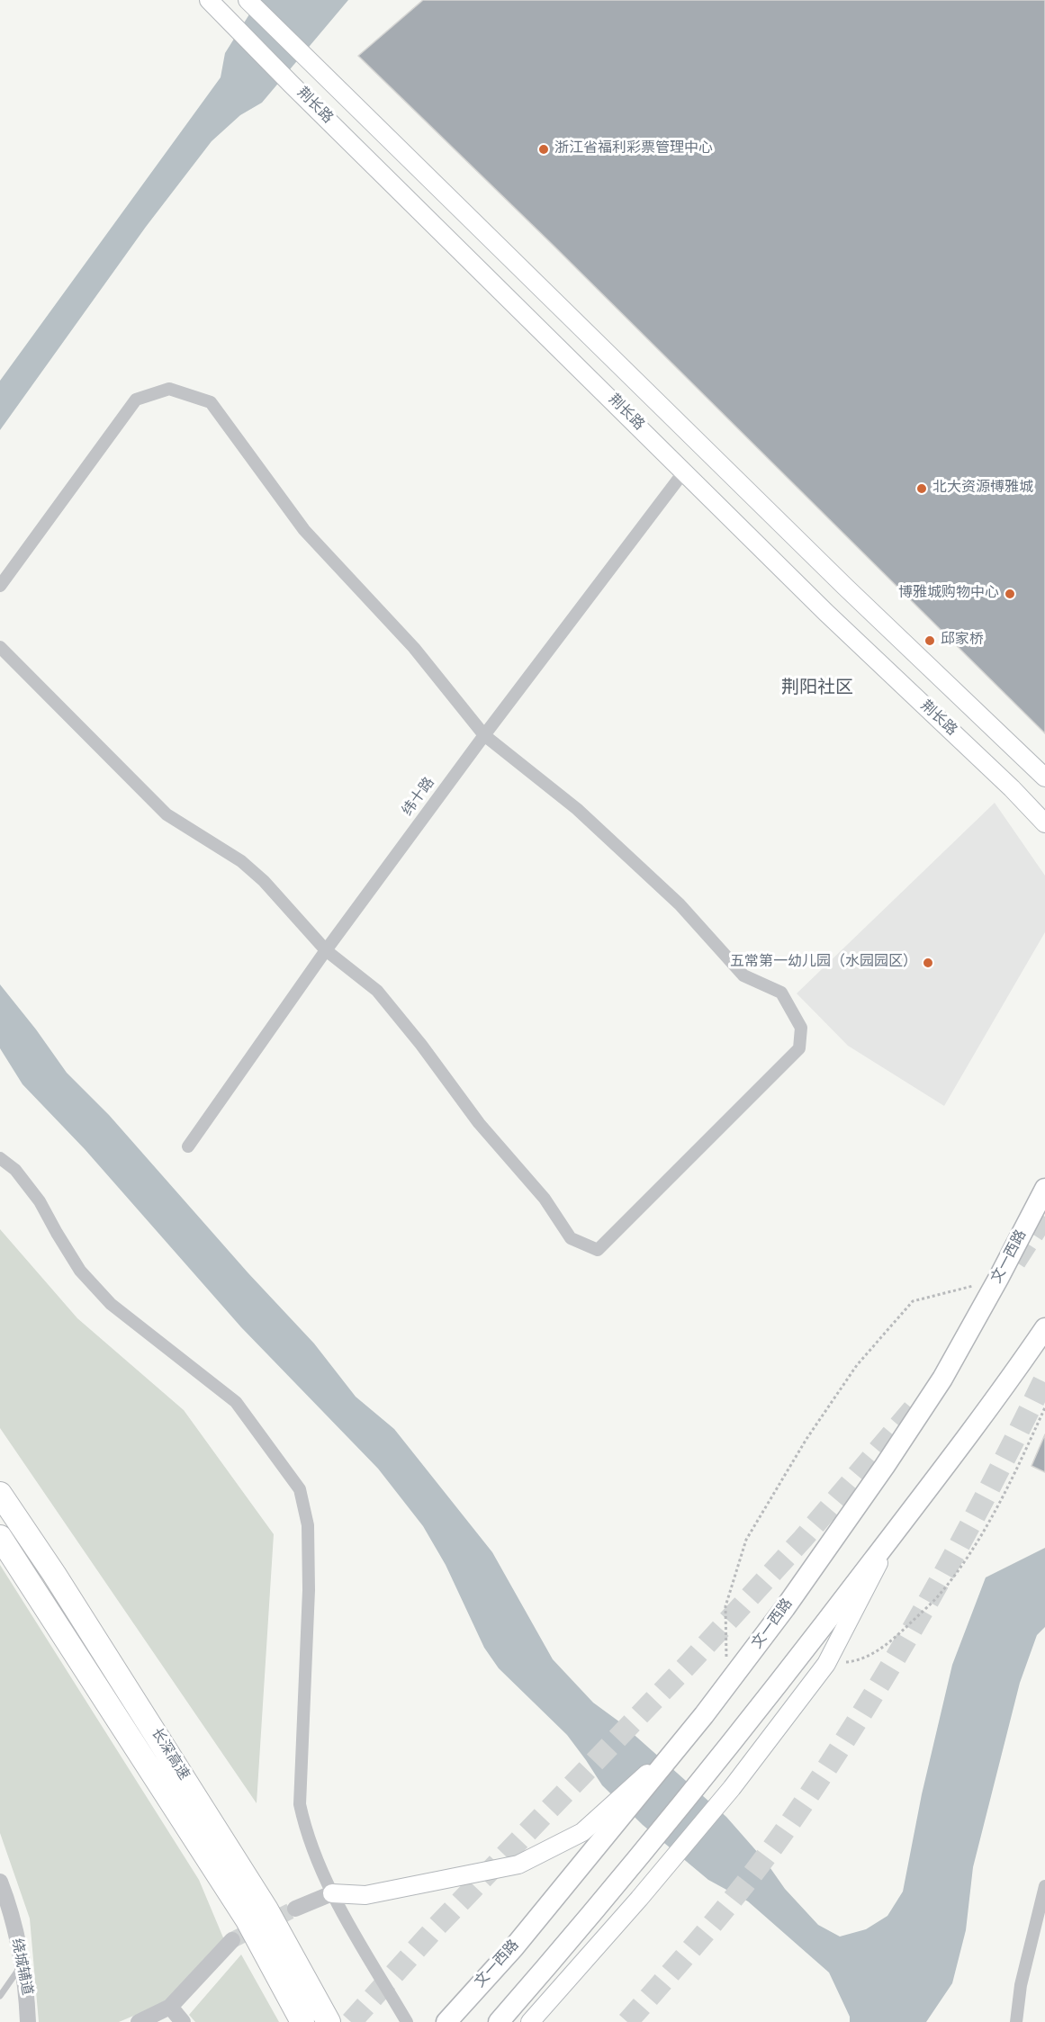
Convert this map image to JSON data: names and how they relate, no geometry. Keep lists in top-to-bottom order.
{
  "streets": {
    "highway": ["长深高速"],
    "main road": ["荆长路", "文一西路"],
    "street": ["纬十路", "绕城辅道"]
  },
  "crossings": [
    ["荆长路", "纬十路"]
  ],
  "districts": ["荆阳社区"],
  "places": [
    "浙江省福利彩票管理中心",
    "北大资源·博雅城",
    "博雅城购物中心",
    "邱家桥",
    "五常第一幼儿园（水园园区）"
  ]
}
